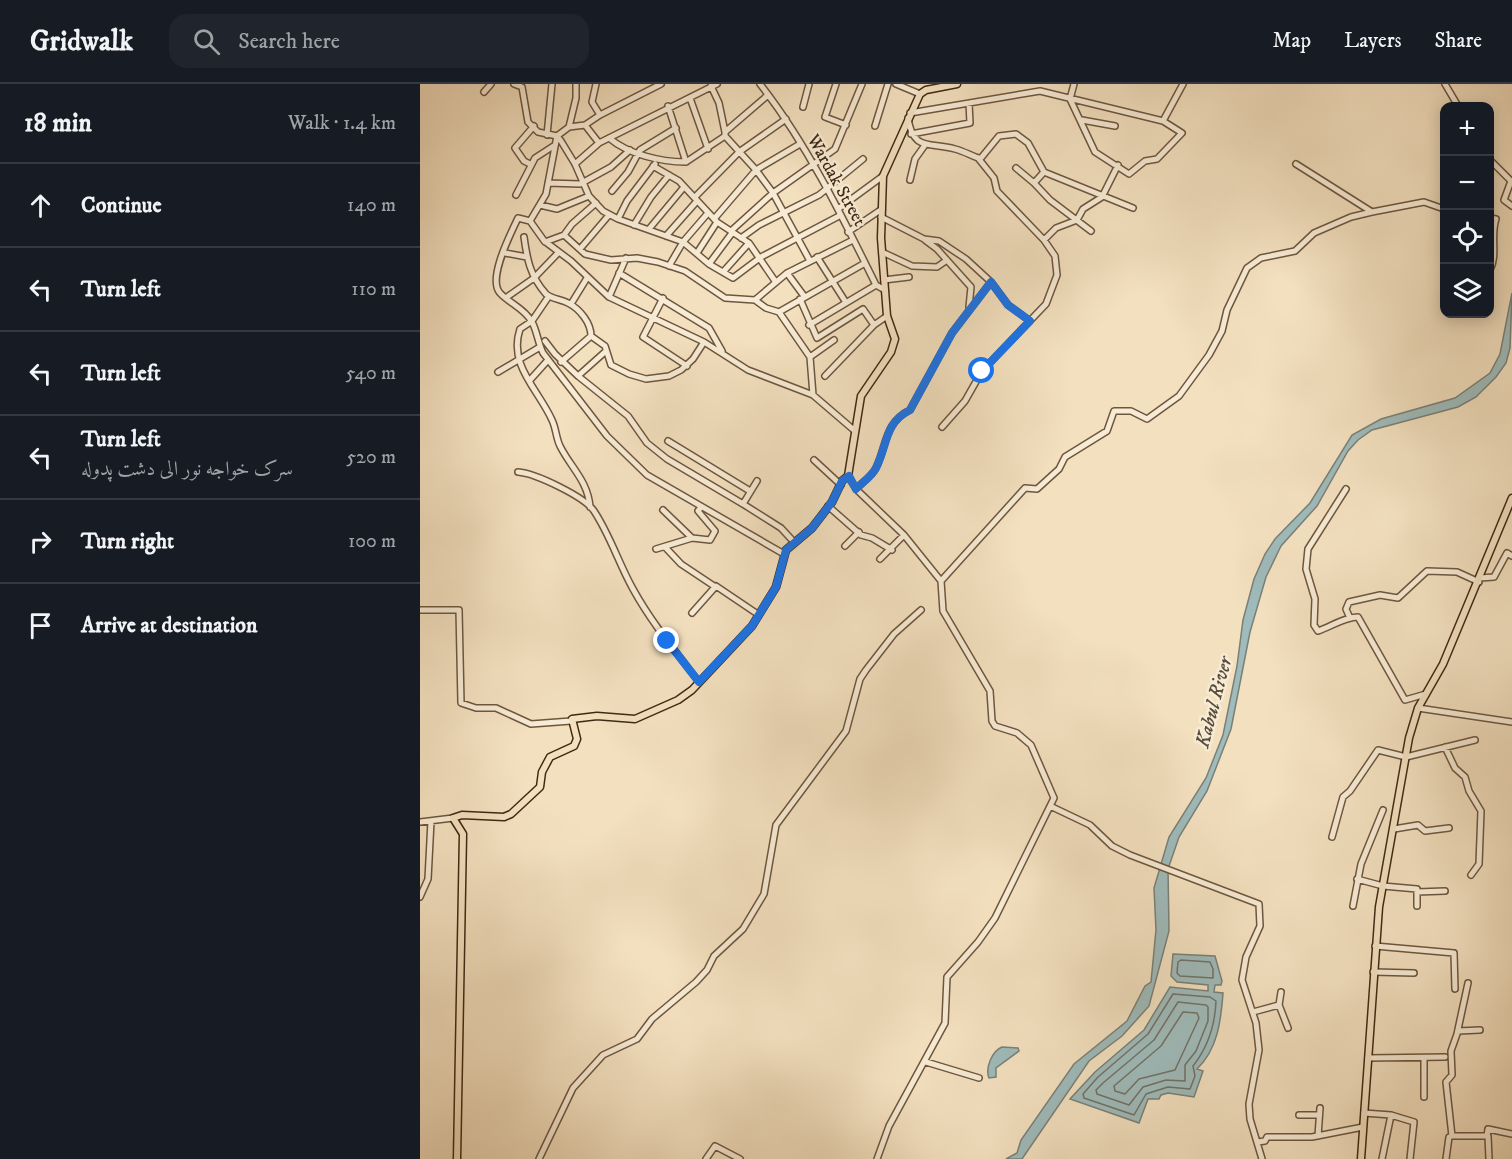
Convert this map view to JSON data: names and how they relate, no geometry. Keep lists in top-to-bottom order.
{
  "streets": {
    "street": ["Wardak Street"]
  },
  "water": ["Kabul River"],
  "page": {
    "header": "Gridwalk",
    "search": "Search here",
    "nav": ["Map", "Layers", "Share"],
    "heading": ["18 min", "Walk · 1.4 km"],
    "map_buttons": ["+", "−"],
    "list": [
      ["Continue", "140 m"],
      ["Turn left", "110 m"],
      ["Turn left", "540 m"],
      ["Turn left", "سرک خواجه نور الی دشت پدوله", "520 m"],
      ["Turn right", "100 m"],
      "Arrive at destination"
    ]
  }
}
